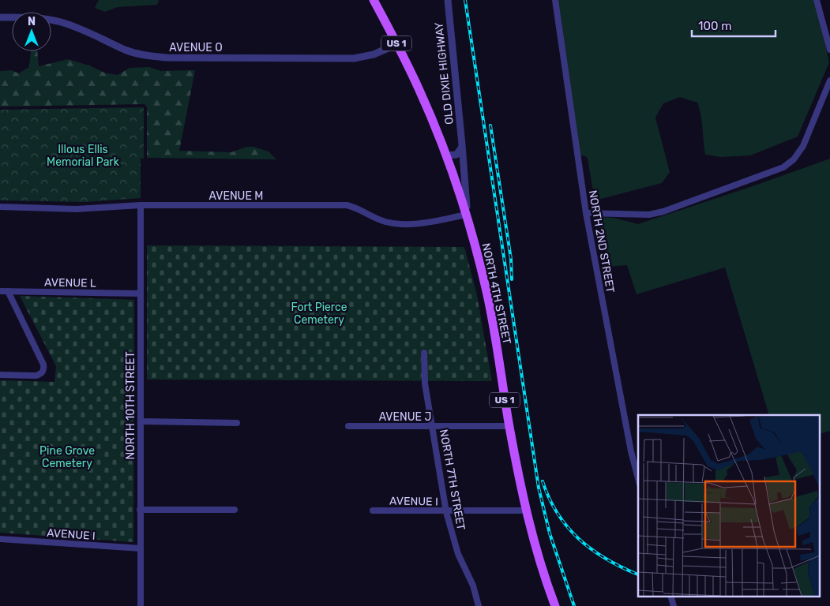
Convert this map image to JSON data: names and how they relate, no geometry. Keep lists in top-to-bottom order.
{
  "streets": {
    "main road": ["US 1", "NORTH 4TH STREET"],
    "street": [
      "AVENUE O",
      "OLD DIXIE HIGHWAY",
      "AVENUE M",
      "NORTH 2ND STREET",
      "AVENUE L",
      "NORTH 10TH STREET",
      "AVENUE J",
      "NORTH 7TH STREET",
      "AVENUE I"
    ]
  },
  "crossings": [
    ["AVENUE O", "NORTH 4TH STREET"],
    ["OLD DIXIE HIGHWAY", "AVENUE M"],
    ["OLD DIXIE HIGHWAY", "NORTH 4TH STREET"],
    ["AVENUE M", "NORTH 4TH STREET"],
    ["AVENUE M", "NORTH 10TH STREET"],
    ["AVENUE L", "NORTH 10TH STREET"],
    ["NORTH 4TH STREET", "AVENUE J"],
    ["NORTH 4TH STREET", "AVENUE I"],
    ["NORTH 10TH STREET", "AVENUE I"],
    ["AVENUE J", "NORTH 7TH STREET"],
    ["NORTH 7TH STREET", "AVENUE I"]
  ],
  "parks": ["Illous Ellis Memorial Park", "Fort Pierce Cemetery", "Pine Grove Cemetery"],
  "scale_bar": "100 m",
  "north": "top"
}
